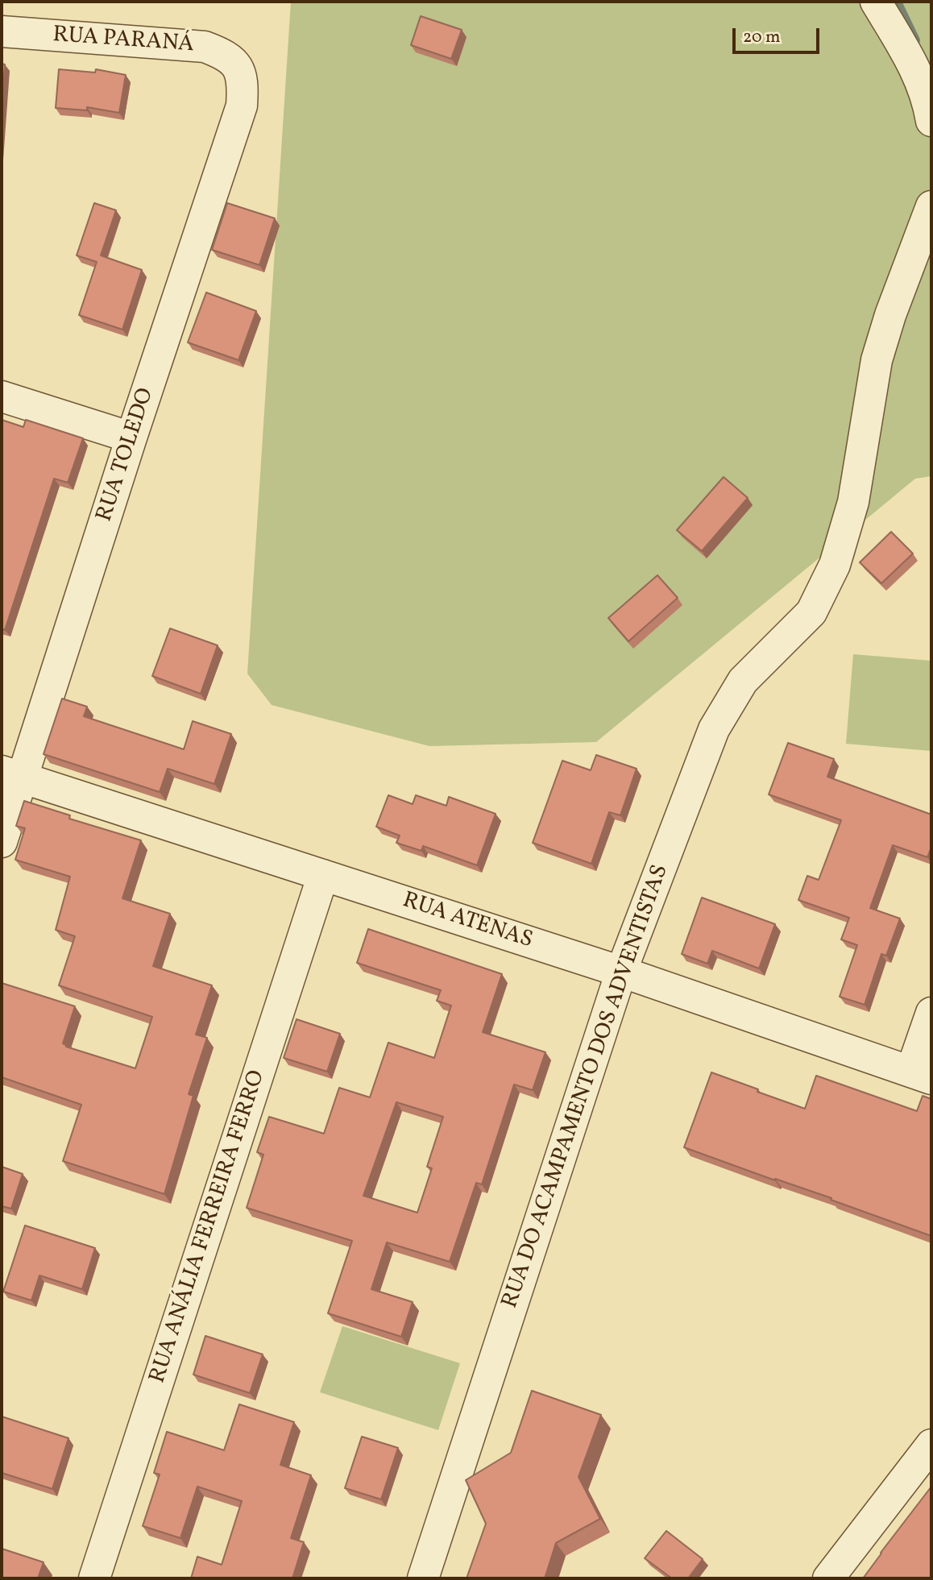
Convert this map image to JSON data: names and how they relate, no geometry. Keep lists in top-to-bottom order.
{
  "streets": {
    "street": [
      "RUA PARANÁ",
      "RUA TOLEDO",
      "RUA ATENAS",
      "RUA DO ACAMPAMENTO DOS ADVENTISTAS",
      "RUA ANÁLIA FERREIRA FERRO"
    ]
  },
  "crossings": [
    ["RUA PARANÁ", "RUA TOLEDO"],
    ["RUA TOLEDO", "RUA ATENAS"],
    ["RUA ATENAS", "RUA DO ACAMPAMENTO DOS ADVENTISTAS"],
    ["RUA ATENAS", "RUA ANÁLIA FERREIRA FERRO"]
  ],
  "scale_bar": "20 m"
}
